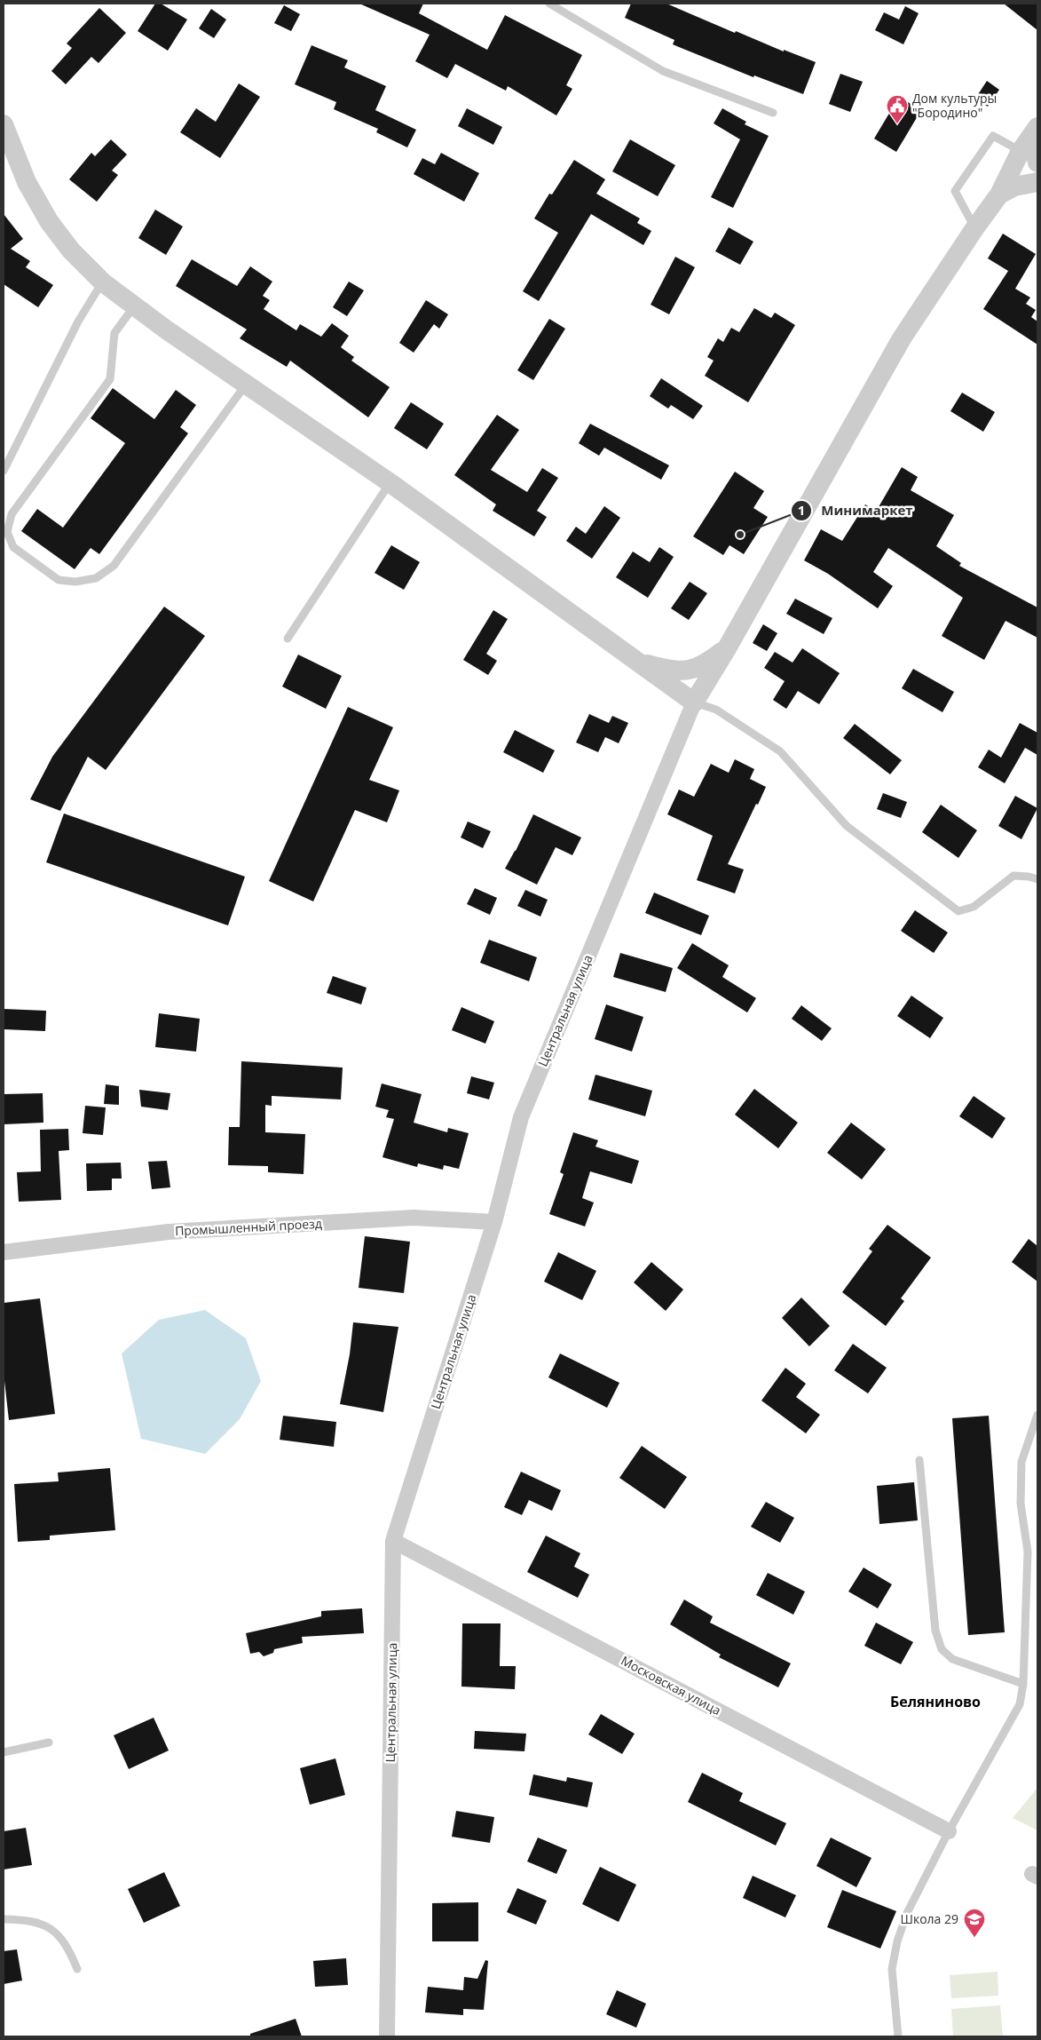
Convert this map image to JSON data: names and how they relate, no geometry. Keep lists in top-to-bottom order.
{
  "streets": {
    "street": ["Центральная улица", "Промышленный проезд", "Московская улица"]
  },
  "crossings": [
    ["Центральная улица", "Промышленный проезд"],
    ["Центральная улица", "Московская улица"]
  ],
  "districts": ["Беляниново"],
  "places": {
    "public building": ["Дом культуры \"Бородино\""],
    "other": ["Минимаркет"],
    "school or university": ["Школа 29"]
  }
}
